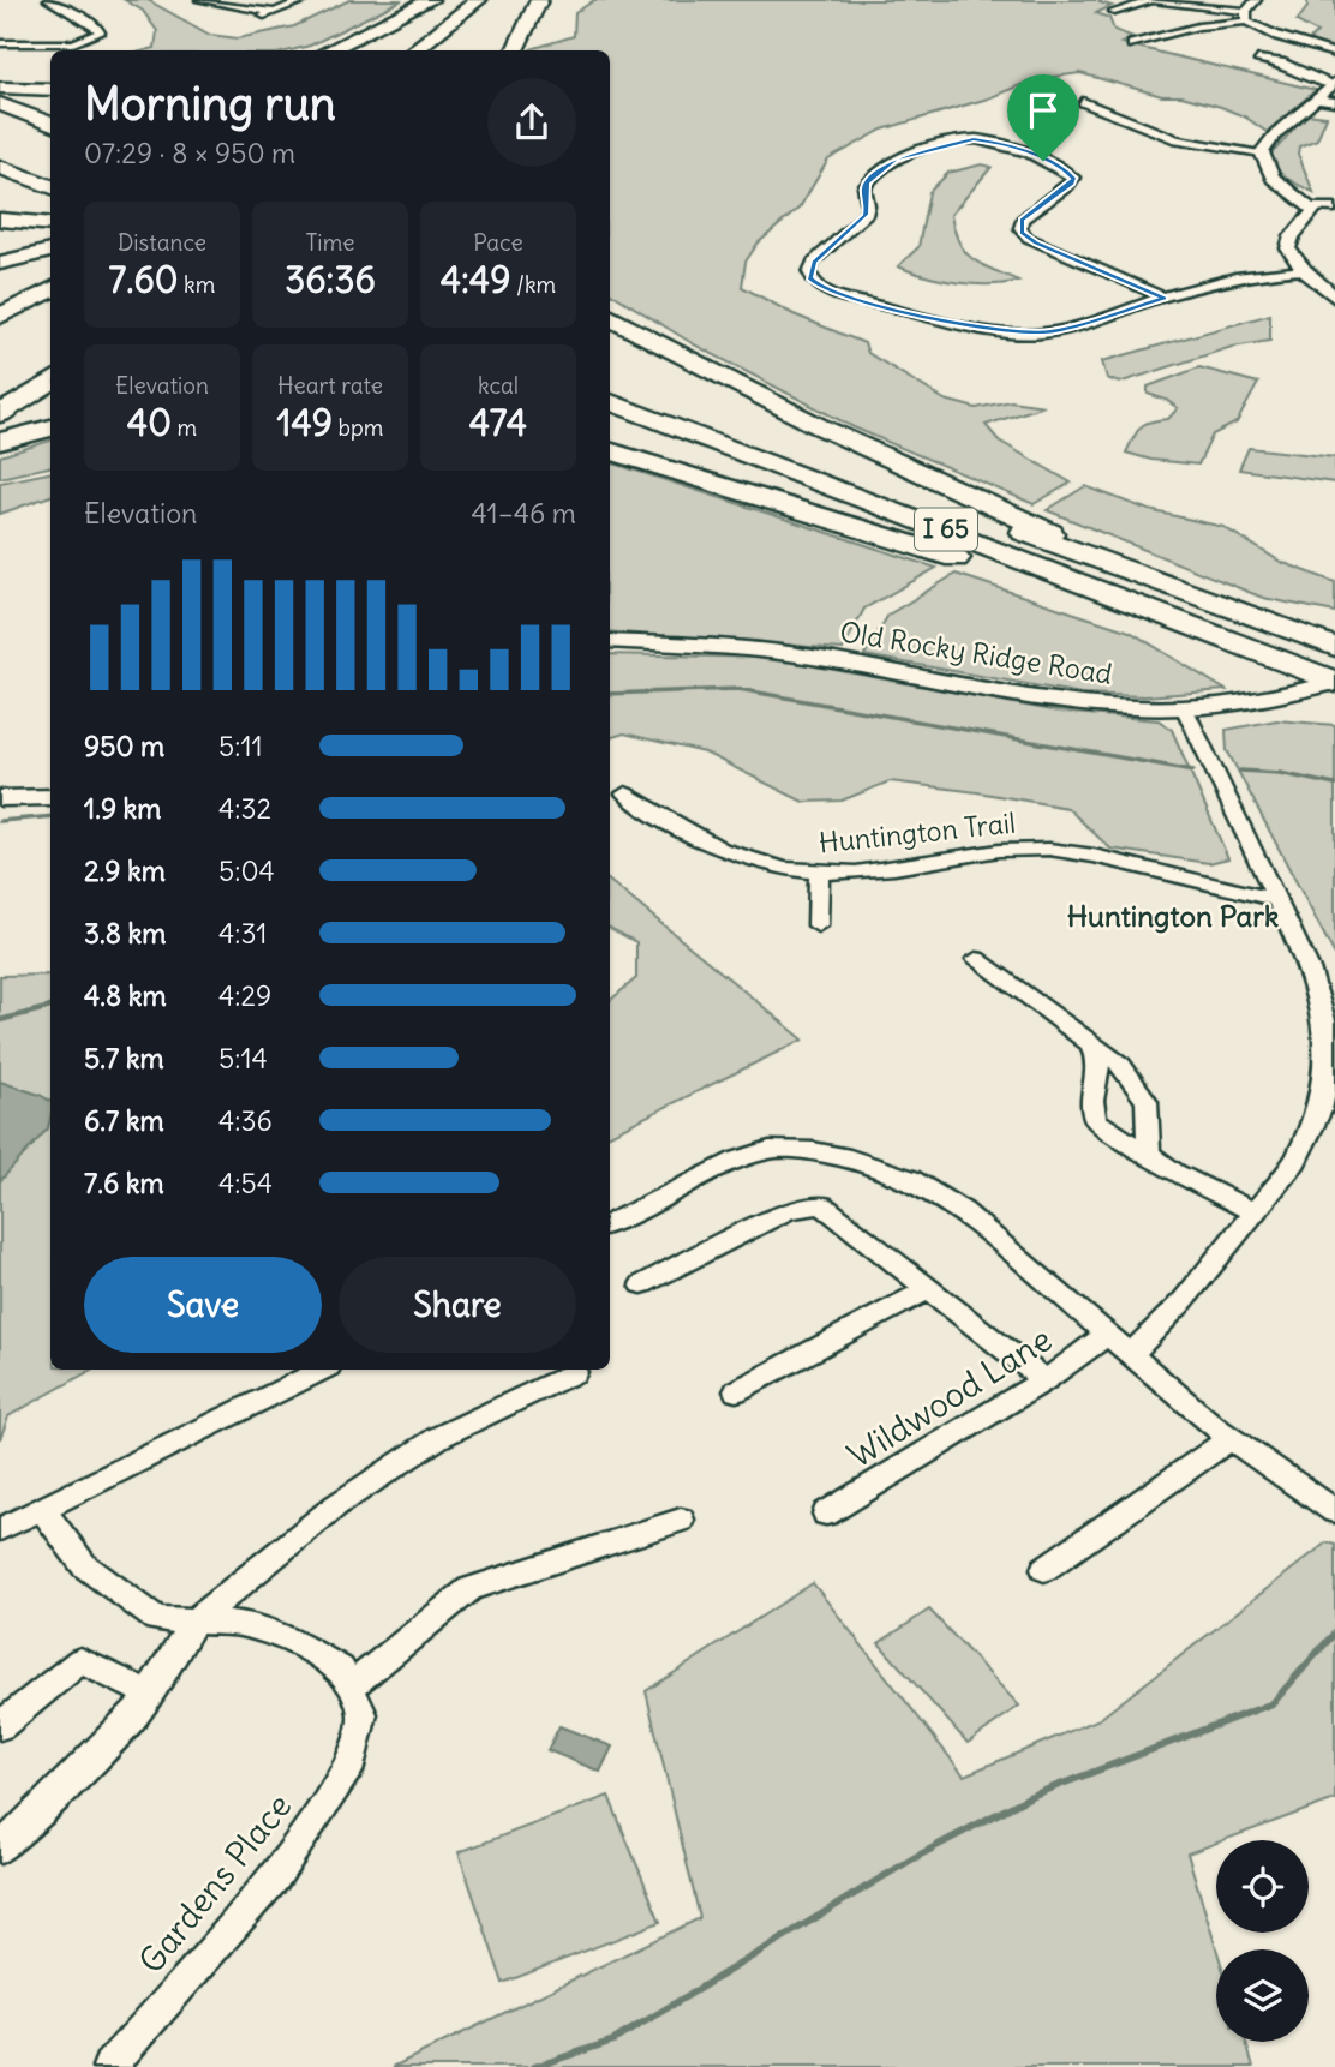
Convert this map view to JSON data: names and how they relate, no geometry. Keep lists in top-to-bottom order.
{
  "streets": {
    "highway": ["I 65"],
    "street": [
      "Old Rocky Ridge Road",
      "Huntington Trail",
      "Wildwood Lane",
      "Gardens Place"
    ]
  },
  "crossings": [
    ["I 65", "Old Rocky Ridge Road"]
  ],
  "districts": ["Huntington Park"],
  "page": {
    "heading": ["Morning run", "07:29 · 8 × 950 m"],
    "stats": [
      ["Distance", "7.60 km"],
      ["Time", "36:36"],
      ["Pace", "4:49 /km"],
      ["Elevation", "40 m"],
      ["Heart rate", "149 bpm"],
      ["kcal", "474"]
    ],
    "chart": ["Elevation", "41–46 m"],
    "list": [
      {
        "name": "950 m",
        "note": "5:11"
      },
      {
        "name": "1.9 km",
        "note": "4:32"
      },
      {
        "name": "2.9 km",
        "note": "5:04"
      },
      {
        "name": "3.8 km",
        "note": "4:31"
      },
      {
        "name": "4.8 km",
        "note": "4:29"
      },
      {
        "name": "5.7 km",
        "note": "5:14"
      },
      {
        "name": "6.7 km",
        "note": "4:36"
      },
      {
        "name": "7.6 km",
        "note": "4:54"
      }
    ],
    "buttons": ["Save", "Share"]
  }
}
